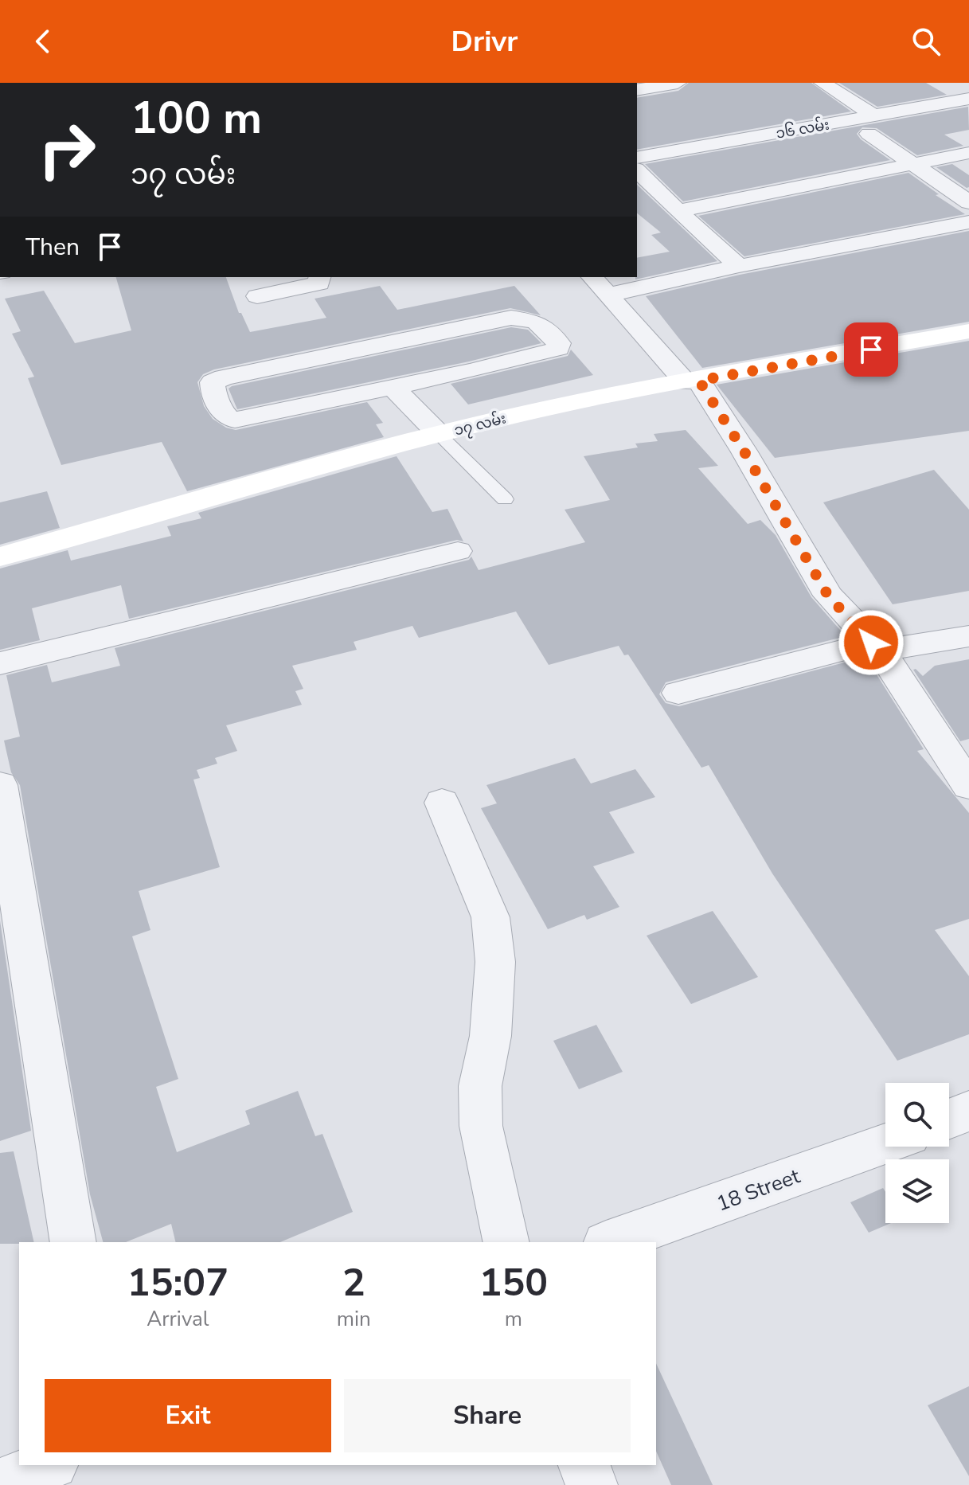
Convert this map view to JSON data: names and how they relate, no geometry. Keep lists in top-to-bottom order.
{
  "streets": {
    "street": ["၁၆ လမ်း", "၁၇ လမ်း", "18 Street"]
  },
  "page": {
    "header": "Drivr",
    "turn": ["100 m", "၁၇ လမ်း"],
    "then": "Then",
    "eta": [
      "15:07",
      "Arrival",
      "2",
      "min",
      "150",
      "m"
    ],
    "buttons": ["Exit", "Share"]
  }
}
